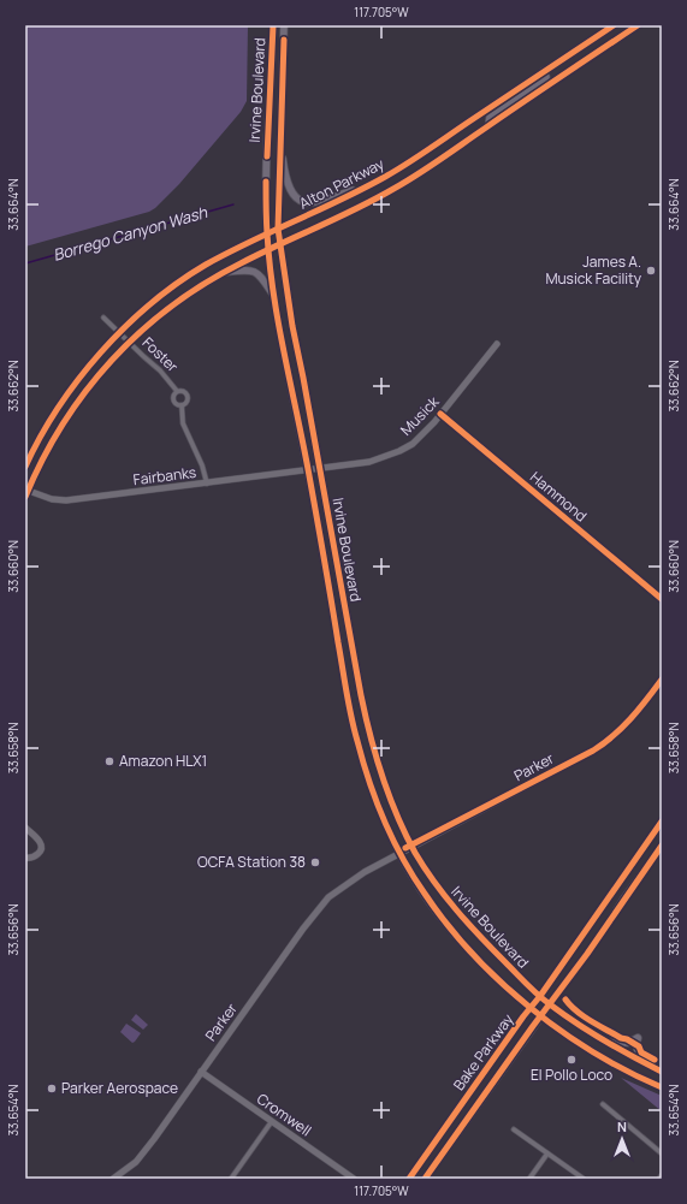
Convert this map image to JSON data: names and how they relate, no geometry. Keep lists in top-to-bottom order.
{
  "streets": {
    "main road": ["Irvine Boulevard", "Alton Parkway", "Bake Parkway"],
    "street": [
      "Foster",
      "Musick",
      "Fairbanks",
      "Hammond",
      "Parker",
      "Cromwell"
    ]
  },
  "crossings": [
    ["Irvine Boulevard", "Alton Parkway"],
    ["Irvine Boulevard", "Musick"],
    ["Irvine Boulevard", "Fairbanks"],
    ["Irvine Boulevard", "Parker"],
    ["Irvine Boulevard", "Bake Parkway"],
    ["Alton Parkway", "Foster"],
    ["Alton Parkway", "Fairbanks"],
    ["Musick", "Fairbanks"],
    ["Musick", "Hammond"],
    ["Parker", "Cromwell"]
  ],
  "water": ["Borrego Canyon Wash"],
  "places": [
    "James A. Musick Facility",
    "Amazon HLX1",
    "OCFA Station 38",
    "El Pollo Loco",
    "Parker Aerospace"
  ],
  "north": "top",
  "coordinates": [
    "117.705°W",
    "33.664°N",
    "33.662°N",
    "33.660°N",
    "33.658°N",
    "33.656°N",
    "33.654°N"
  ]
}
